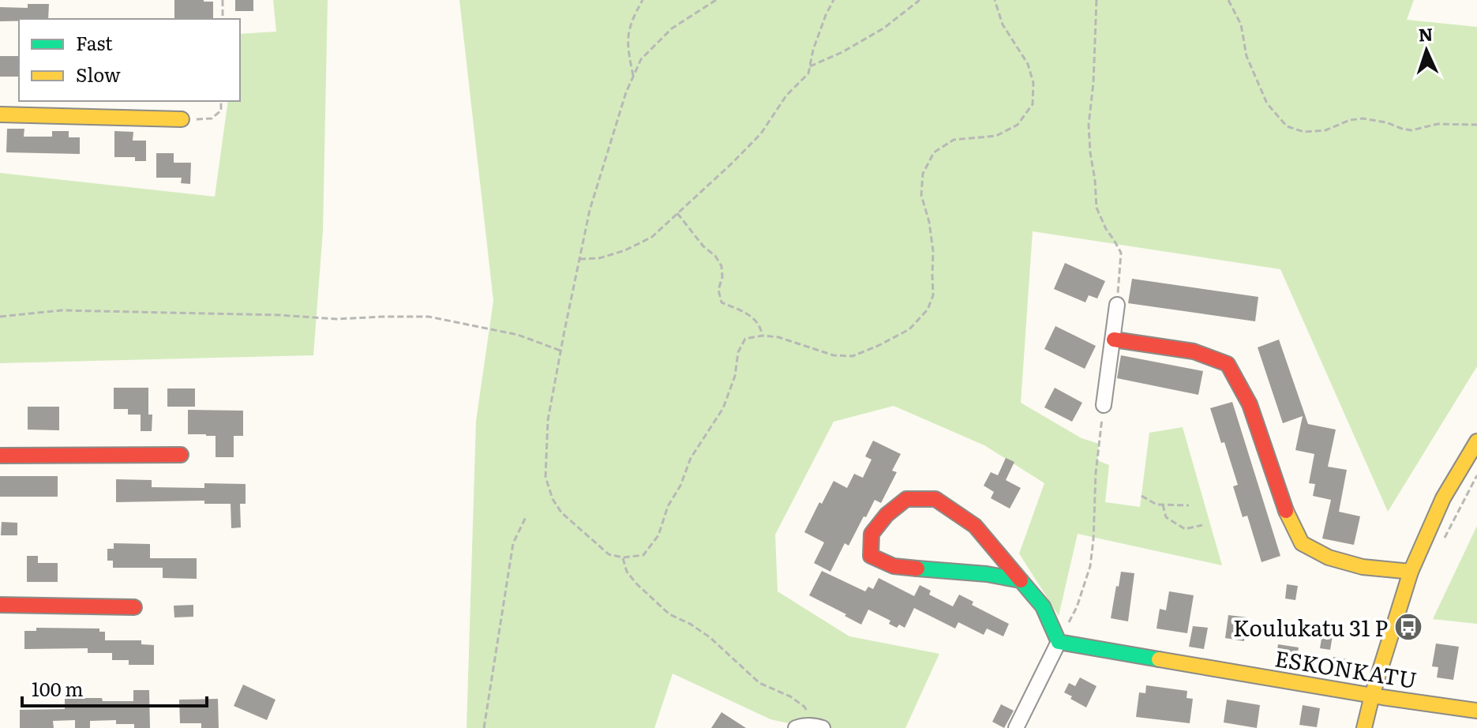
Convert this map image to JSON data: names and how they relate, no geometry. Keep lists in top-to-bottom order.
{
  "streets": {
    "street": ["ESKONKATU"]
  },
  "places": {
    "bus stop": ["Koulukatu 31 P"]
  },
  "legend": ["Fast", "Slow"],
  "scale_bar": "100 m",
  "north": "top"
}
